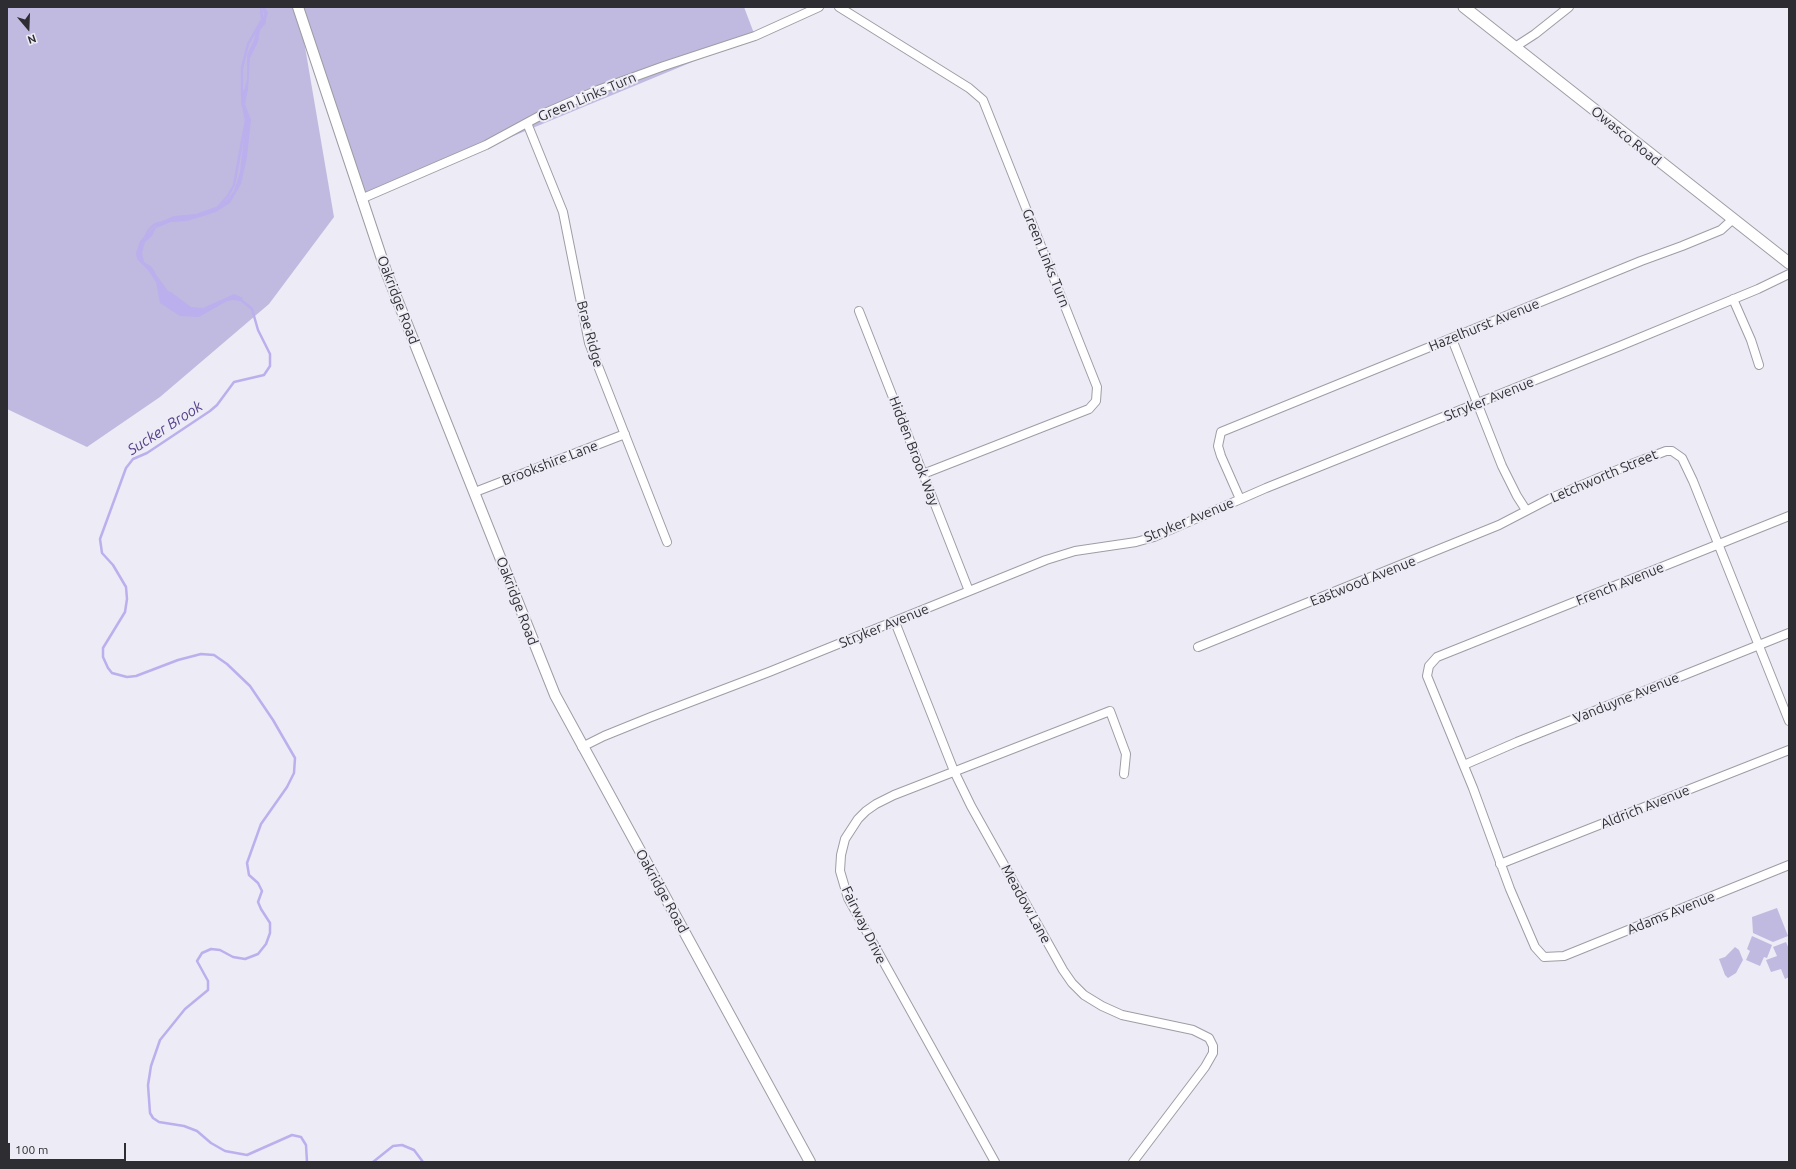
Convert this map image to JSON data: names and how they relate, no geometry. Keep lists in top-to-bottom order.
{
  "streets": {
    "main road": ["Owasco Road"],
    "street": [
      "Green Links Turn",
      "Oakridge Road",
      "Hazelhurst Avenue",
      "Brae Ridge",
      "Stryker Avenue",
      "Hidden Brook Way",
      "Brookshire Lane",
      "Letchworth Street",
      "Eastwood Avenue",
      "French Avenue",
      "Vanduyne Avenue",
      "Aldrich Avenue",
      "Meadow Lane",
      "Adams Avenue",
      "Fairway Drive"
    ]
  },
  "crossings": [
    ["Green Links Turn", "Oakridge Road"],
    ["Green Links Turn", "Brae Ridge"],
    ["Green Links Turn", "Hidden Brook Way"],
    ["Owasco Road", "Hazelhurst Avenue"],
    ["Oakridge Road", "Stryker Avenue"],
    ["Oakridge Road", "Brookshire Lane"],
    ["Hazelhurst Avenue", "Stryker Avenue"],
    ["Brae Ridge", "Brookshire Lane"],
    ["Stryker Avenue", "Hidden Brook Way"],
    ["Stryker Avenue", "Meadow Lane"],
    ["Letchworth Street", "Eastwood Avenue"],
    ["Letchworth Street", "French Avenue"],
    ["Letchworth Street", "Vanduyne Avenue"],
    ["French Avenue", "Vanduyne Avenue"],
    ["Aldrich Avenue", "Adams Avenue"],
    ["Meadow Lane", "Fairway Drive"]
  ],
  "water": ["Sucker Brook"],
  "scale_bar": "100 m",
  "north": "bottom"
}
